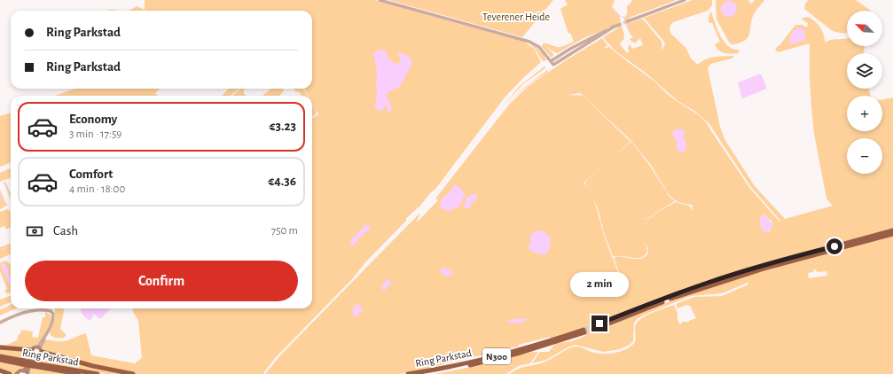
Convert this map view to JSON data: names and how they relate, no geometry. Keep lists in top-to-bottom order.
{
  "streets": {
    "highway": ["N300", "Ring Parkstad"]
  },
  "parks": ["Teverener Heide"],
  "north": "top left",
  "page": {
    "map_buttons": ["+", "−"],
    "banner": ["Ring Parkstad", "Ring Parkstad"],
    "list": [
      {
        "name": "Economy",
        "note": "3 min · 17:59",
        "value": "€3.23"
      },
      {
        "name": "Comfort",
        "note": "4 min · 18:00",
        "value": "€4.36"
      }
    ],
    "pay": ["Cash", "750 m"],
    "buttons": "Confirm",
    "bubble": "2 min"
  }
}
